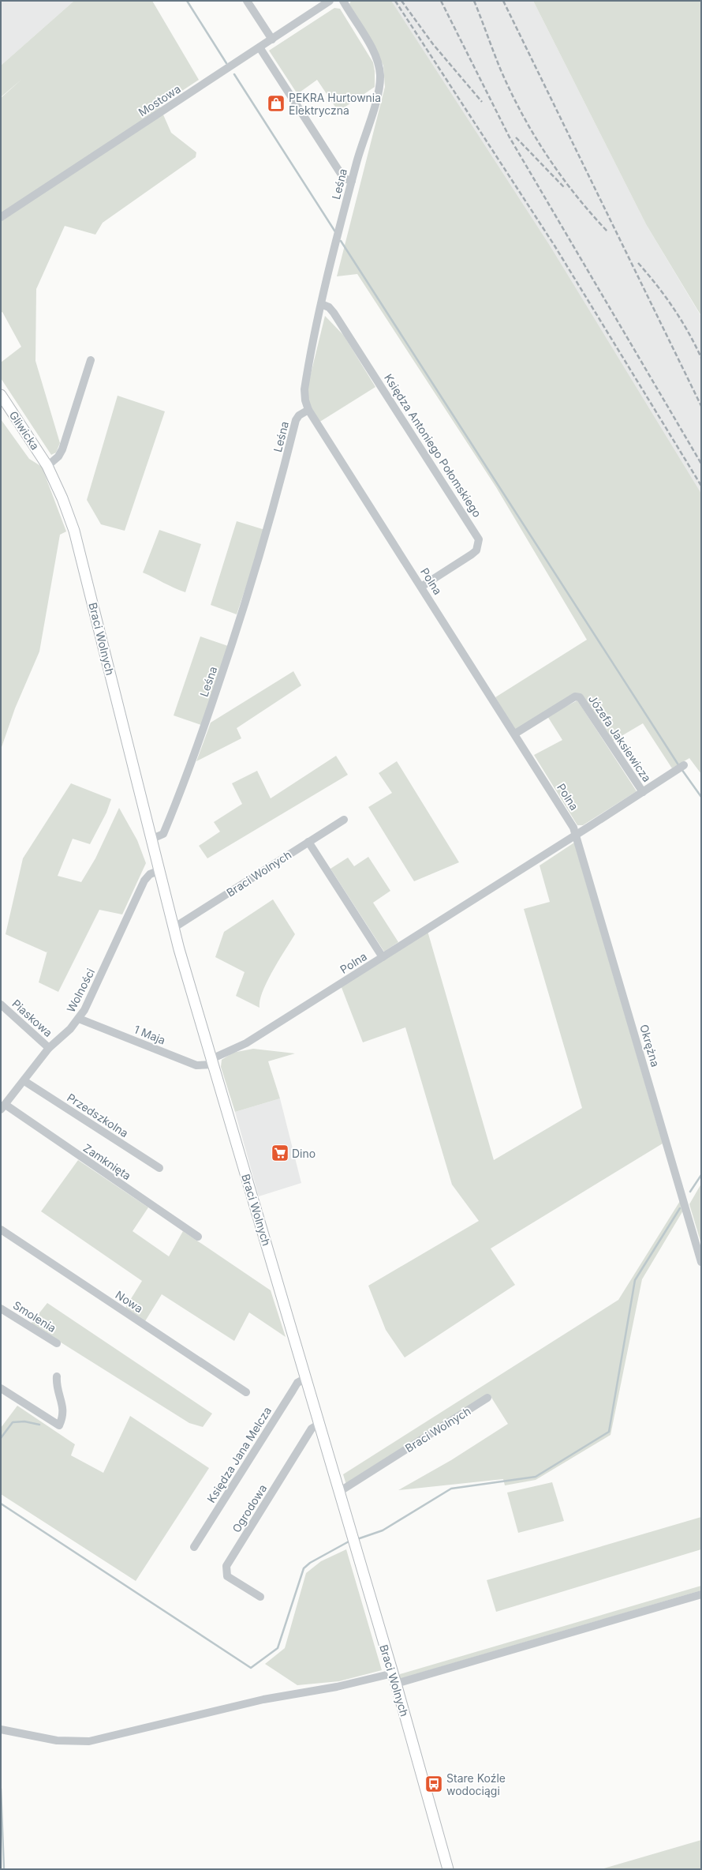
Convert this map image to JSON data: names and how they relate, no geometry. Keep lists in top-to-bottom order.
{
  "streets": {
    "main road": ["Gliwicka", "Braci Wolnych"],
    "street": [
      "Mostowa",
      "Leśna",
      "Księdza Antoniego Połomskiego",
      "Polna",
      "Józefa Jaksiewicza",
      "Wolności",
      "Piaskowa",
      "1 Maja",
      "Okrężna",
      "Przedszkolna",
      "Zamknięta",
      "Nowa",
      "Smolenia",
      "Księdza Jana Melcza",
      "Ogrodowa"
    ]
  },
  "crossings": [
    ["Leśna", "Księdza Antoniego Połomskiego"],
    ["Leśna", "Polna"],
    ["Leśna", "Braci Wolnych"],
    ["Gliwicka", "Braci Wolnych"],
    ["Księdza Antoniego Połomskiego", "Polna"],
    ["Polna", "Braci Wolnych"],
    ["Polna", "Józefa Jaksiewicza"],
    ["Polna", "1 Maja"],
    ["Polna", "Okrężna"],
    ["Braci Wolnych", "Wolności"],
    ["Braci Wolnych", "1 Maja"],
    ["Braci Wolnych", "Księdza Jana Melcza"],
    ["Braci Wolnych", "Ogrodowa"],
    ["Wolności", "Piaskowa"],
    ["Wolności", "1 Maja"],
    ["Wolności", "Przedszkolna"],
    ["Wolności", "Zamknięta"]
  ],
  "places": {
    "shop": ["PEKRA Hurtownia Elektryczna"],
    "supermarket": ["Dino"],
    "bus stop": ["Stare Koźle wodociągi"]
  }
}
